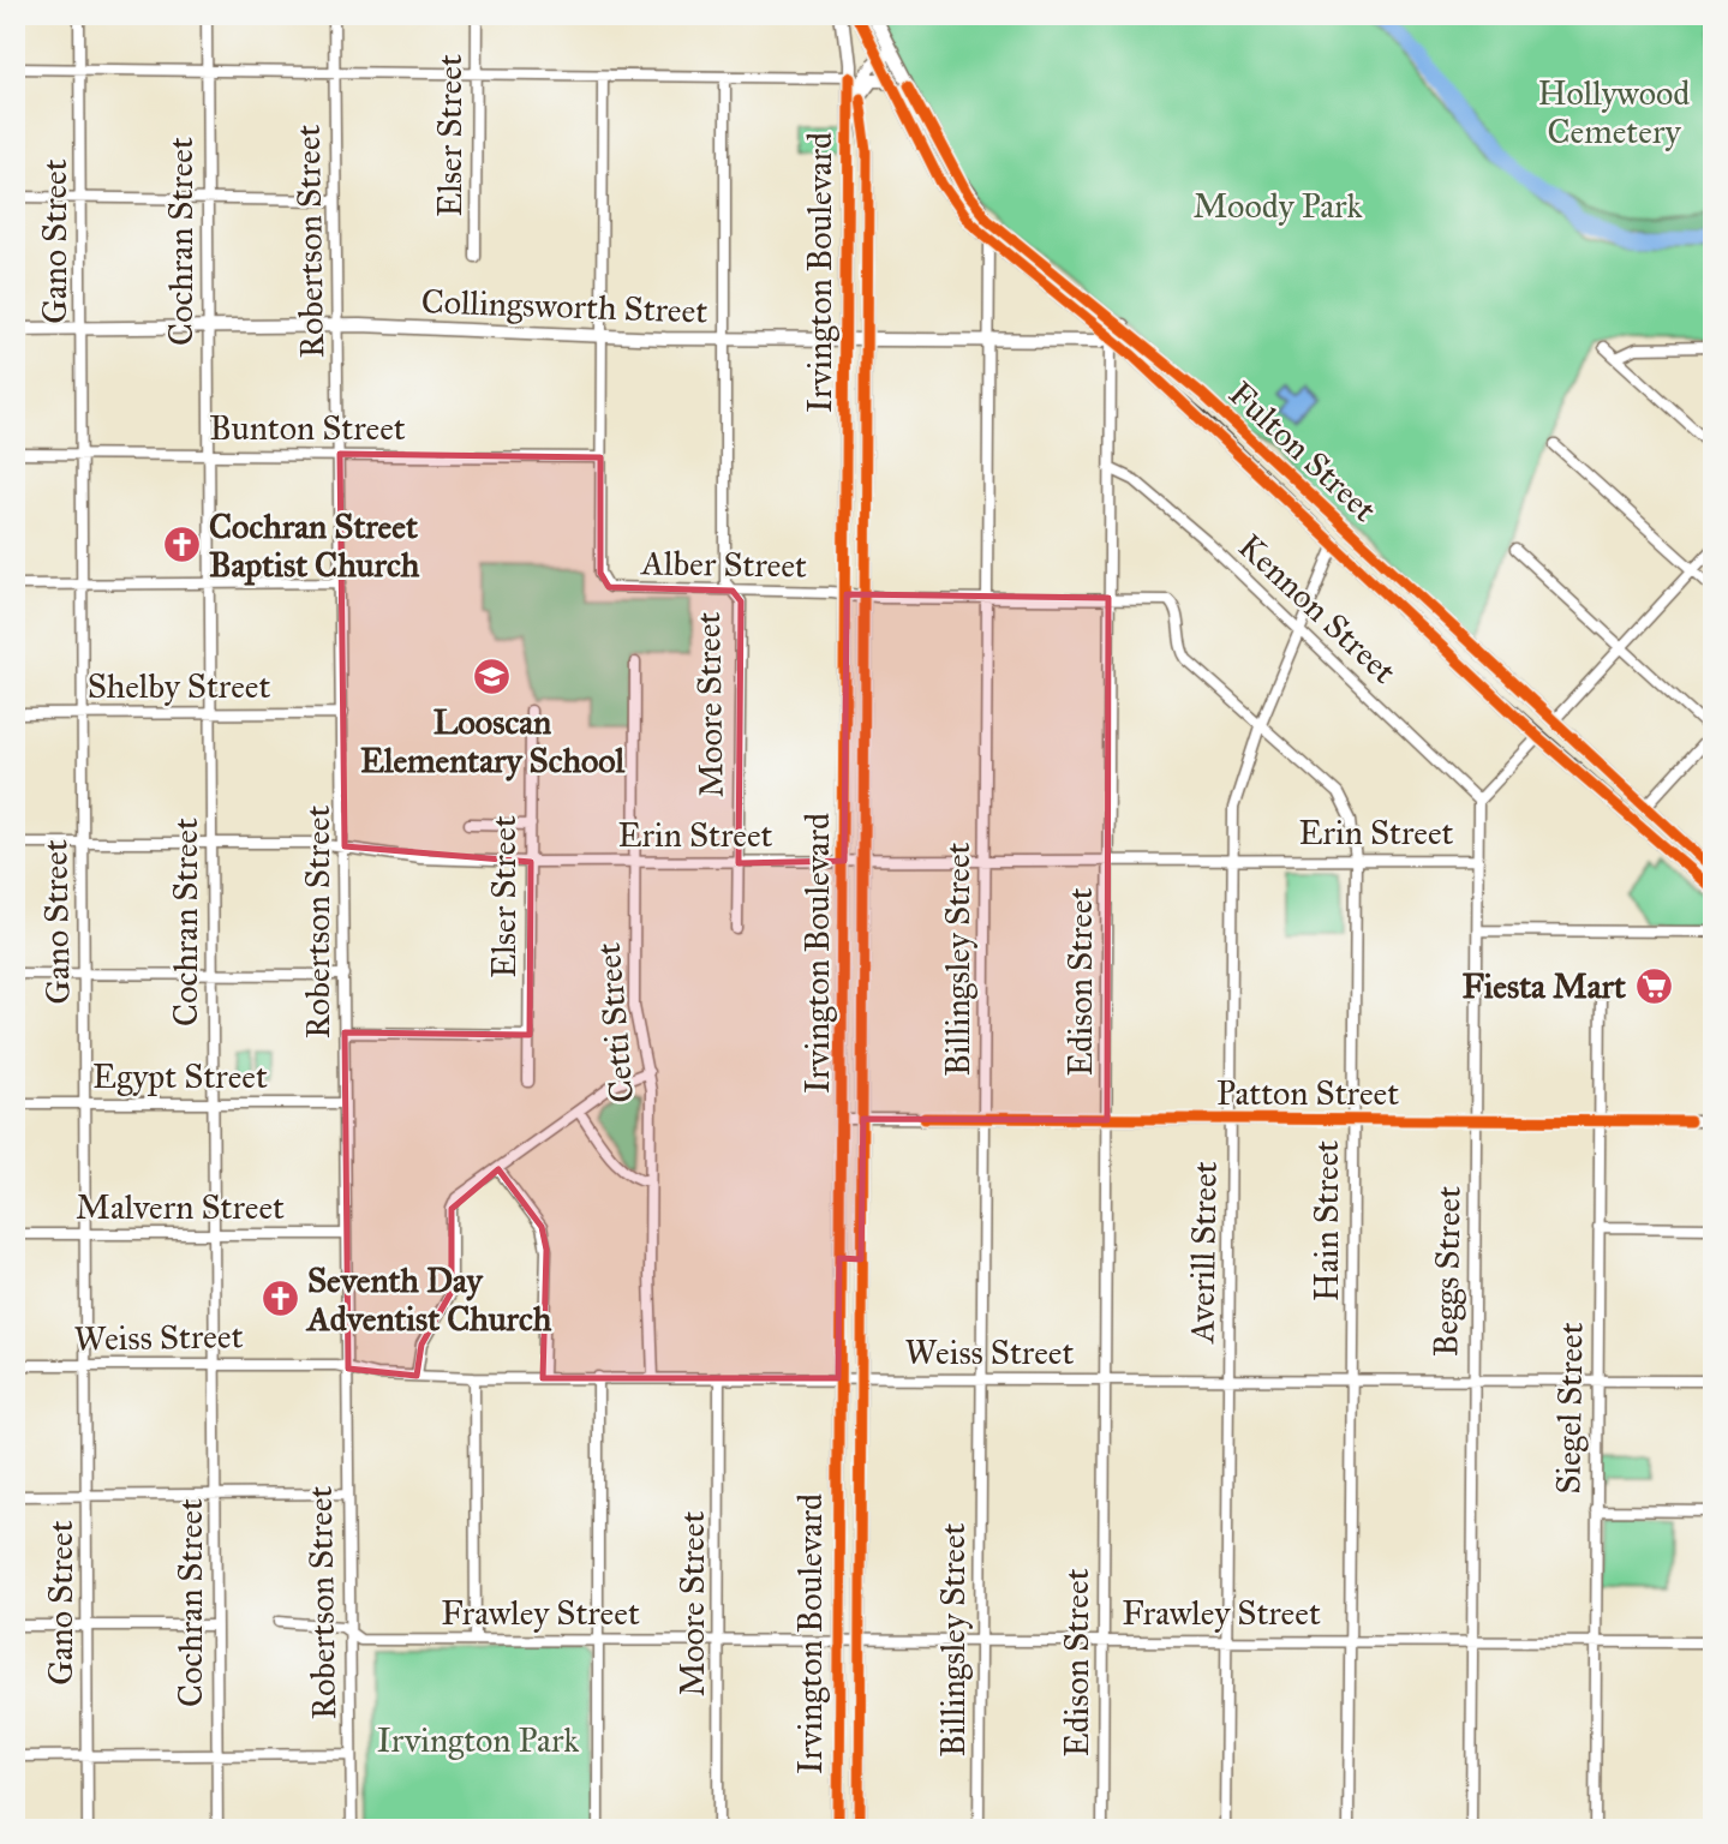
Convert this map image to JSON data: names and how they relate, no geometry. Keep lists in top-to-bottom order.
{
  "streets": {
    "main road": ["Irvington Boulevard", "Collingsworth Street", "Fulton Street"],
    "street": [
      "Elser Street",
      "Gano Street",
      "Cochran Street",
      "Robertson Street",
      "Bunton Street",
      "Alber Street",
      "Kennon Street",
      "Shelby Street",
      "Moore Street",
      "Erin Street",
      "Billingsley Street",
      "Edison Street",
      "Cetti Street",
      "Egypt Street",
      "Patton Street",
      "Malvern Street",
      "Hain Street",
      "Averill Street",
      "Beggs Street",
      "Weiss Street",
      "Siegel Street",
      "Frawley Street"
    ]
  },
  "crossings": [
    ["Elser Street", "Erin Street"],
    ["Gano Street", "Collingsworth Street"],
    ["Gano Street", "Bunton Street"],
    ["Gano Street", "Shelby Street"],
    ["Gano Street", "Erin Street"],
    ["Gano Street", "Egypt Street"],
    ["Gano Street", "Malvern Street"],
    ["Gano Street", "Weiss Street"],
    ["Cochran Street", "Collingsworth Street"],
    ["Cochran Street", "Bunton Street"],
    ["Cochran Street", "Shelby Street"],
    ["Cochran Street", "Erin Street"],
    ["Cochran Street", "Egypt Street"],
    ["Cochran Street", "Malvern Street"],
    ["Cochran Street", "Weiss Street"],
    ["Robertson Street", "Collingsworth Street"],
    ["Robertson Street", "Bunton Street"],
    ["Robertson Street", "Shelby Street"],
    ["Robertson Street", "Erin Street"],
    ["Robertson Street", "Egypt Street"],
    ["Robertson Street", "Malvern Street"],
    ["Robertson Street", "Weiss Street"],
    ["Robertson Street", "Frawley Street"],
    ["Irvington Boulevard", "Collingsworth Street"],
    ["Irvington Boulevard", "Fulton Street"],
    ["Irvington Boulevard", "Alber Street"],
    ["Irvington Boulevard", "Erin Street"],
    ["Irvington Boulevard", "Patton Street"],
    ["Irvington Boulevard", "Weiss Street"],
    ["Irvington Boulevard", "Frawley Street"],
    ["Collingsworth Street", "Fulton Street"],
    ["Collingsworth Street", "Moore Street"],
    ["Collingsworth Street", "Billingsley Street"],
    ["Collingsworth Street", "Edison Street"],
    ["Bunton Street", "Alber Street"],
    ["Fulton Street", "Billingsley Street"],
    ["Fulton Street", "Edison Street"],
    ["Fulton Street", "Averill Street"],
    ["Alber Street", "Moore Street"],
    ["Alber Street", "Billingsley Street"],
    ["Alber Street", "Edison Street"],
    ["Alber Street", "Hain Street"],
    ["Kennon Street", "Edison Street"],
    ["Kennon Street", "Averill Street"],
    ["Kennon Street", "Beggs Street"],
    ["Moore Street", "Erin Street"],
    ["Moore Street", "Weiss Street"],
    ["Moore Street", "Frawley Street"],
    ["Erin Street", "Billingsley Street"],
    ["Erin Street", "Edison Street"],
    ["Erin Street", "Cetti Street"],
    ["Erin Street", "Hain Street"],
    ["Erin Street", "Averill Street"],
    ["Erin Street", "Beggs Street"],
    ["Billingsley Street", "Patton Street"],
    ["Billingsley Street", "Weiss Street"],
    ["Billingsley Street", "Frawley Street"],
    ["Edison Street", "Patton Street"],
    ["Edison Street", "Weiss Street"],
    ["Edison Street", "Frawley Street"],
    ["Cetti Street", "Weiss Street"],
    ["Patton Street", "Hain Street"],
    ["Patton Street", "Averill Street"],
    ["Patton Street", "Beggs Street"],
    ["Patton Street", "Siegel Street"],
    ["Hain Street", "Averill Street"],
    ["Hain Street", "Weiss Street"],
    ["Hain Street", "Frawley Street"],
    ["Averill Street", "Weiss Street"],
    ["Averill Street", "Frawley Street"],
    ["Beggs Street", "Weiss Street"],
    ["Beggs Street", "Frawley Street"],
    ["Weiss Street", "Siegel Street"],
    ["Siegel Street", "Frawley Street"]
  ],
  "parks": ["Hollywood Cemetery", "Moody Park", "Irvington Park"],
  "places": {
    "church": ["Cochran Street Baptist Church", "Seventh Day Adventist Church"],
    "school or university": ["Looscan Elementary School"],
    "supermarket": ["Fiesta Mart"]
  }
}
